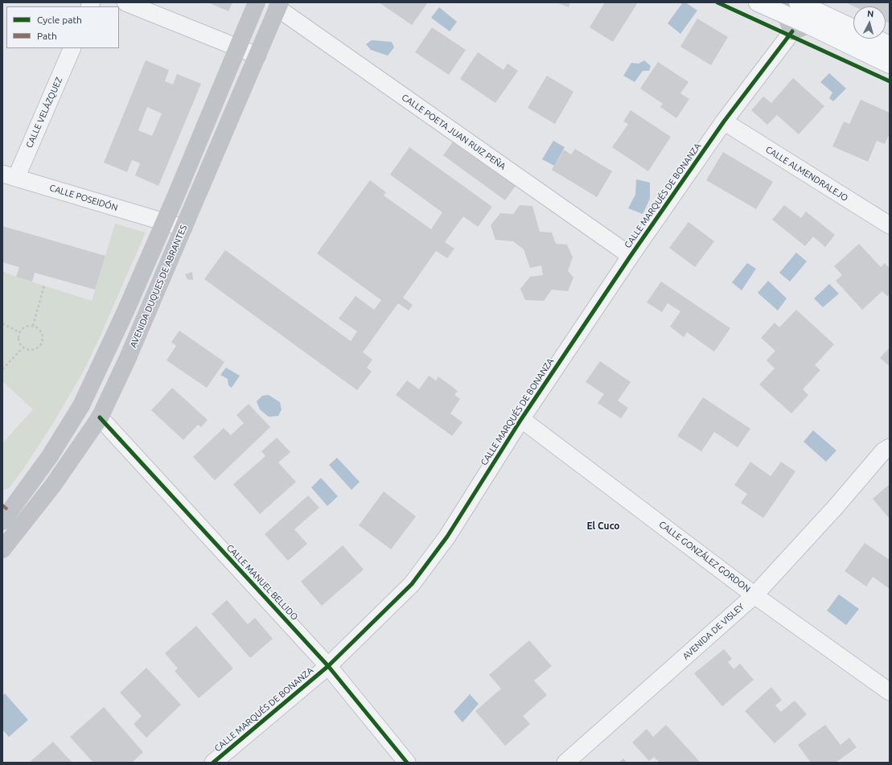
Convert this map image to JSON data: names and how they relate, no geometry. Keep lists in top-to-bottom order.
{
  "streets": {
    "main road": ["AVENIDA DUQUES DE ABRANTES"],
    "street": [
      "CALLE VELÁZQUEZ",
      "CALLE POETA JUAN RUIZ PEÑA",
      "CALLE ALMENDRALEJO",
      "CALLE MARQUÉS DE BONANZA",
      "CALLE POSEIDÓN",
      "CALLE GONZÁLEZ GORDON",
      "CALLE MANUEL BELLIDO",
      "AVENIDA DE VISLEY"
    ]
  },
  "crossings": [
    ["CALLE VELÁZQUEZ", "CALLE POSEIDÓN"],
    ["CALLE POETA JUAN RUIZ PEÑA", "CALLE MARQUÉS DE BONANZA"],
    ["CALLE POETA JUAN RUIZ PEÑA", "AVENIDA DUQUES DE ABRANTES"],
    ["CALLE ALMENDRALEJO", "CALLE MARQUÉS DE BONANZA"],
    ["CALLE MARQUÉS DE BONANZA", "CALLE GONZÁLEZ GORDON"],
    ["CALLE MARQUÉS DE BONANZA", "CALLE MANUEL BELLIDO"],
    ["CALLE POSEIDÓN", "AVENIDA DUQUES DE ABRANTES"],
    ["AVENIDA DUQUES DE ABRANTES", "CALLE MANUEL BELLIDO"],
    ["CALLE GONZÁLEZ GORDON", "AVENIDA DE VISLEY"]
  ],
  "districts": ["El Cuco"],
  "legend": ["Cycle path", "Path"],
  "north": "top"
}
